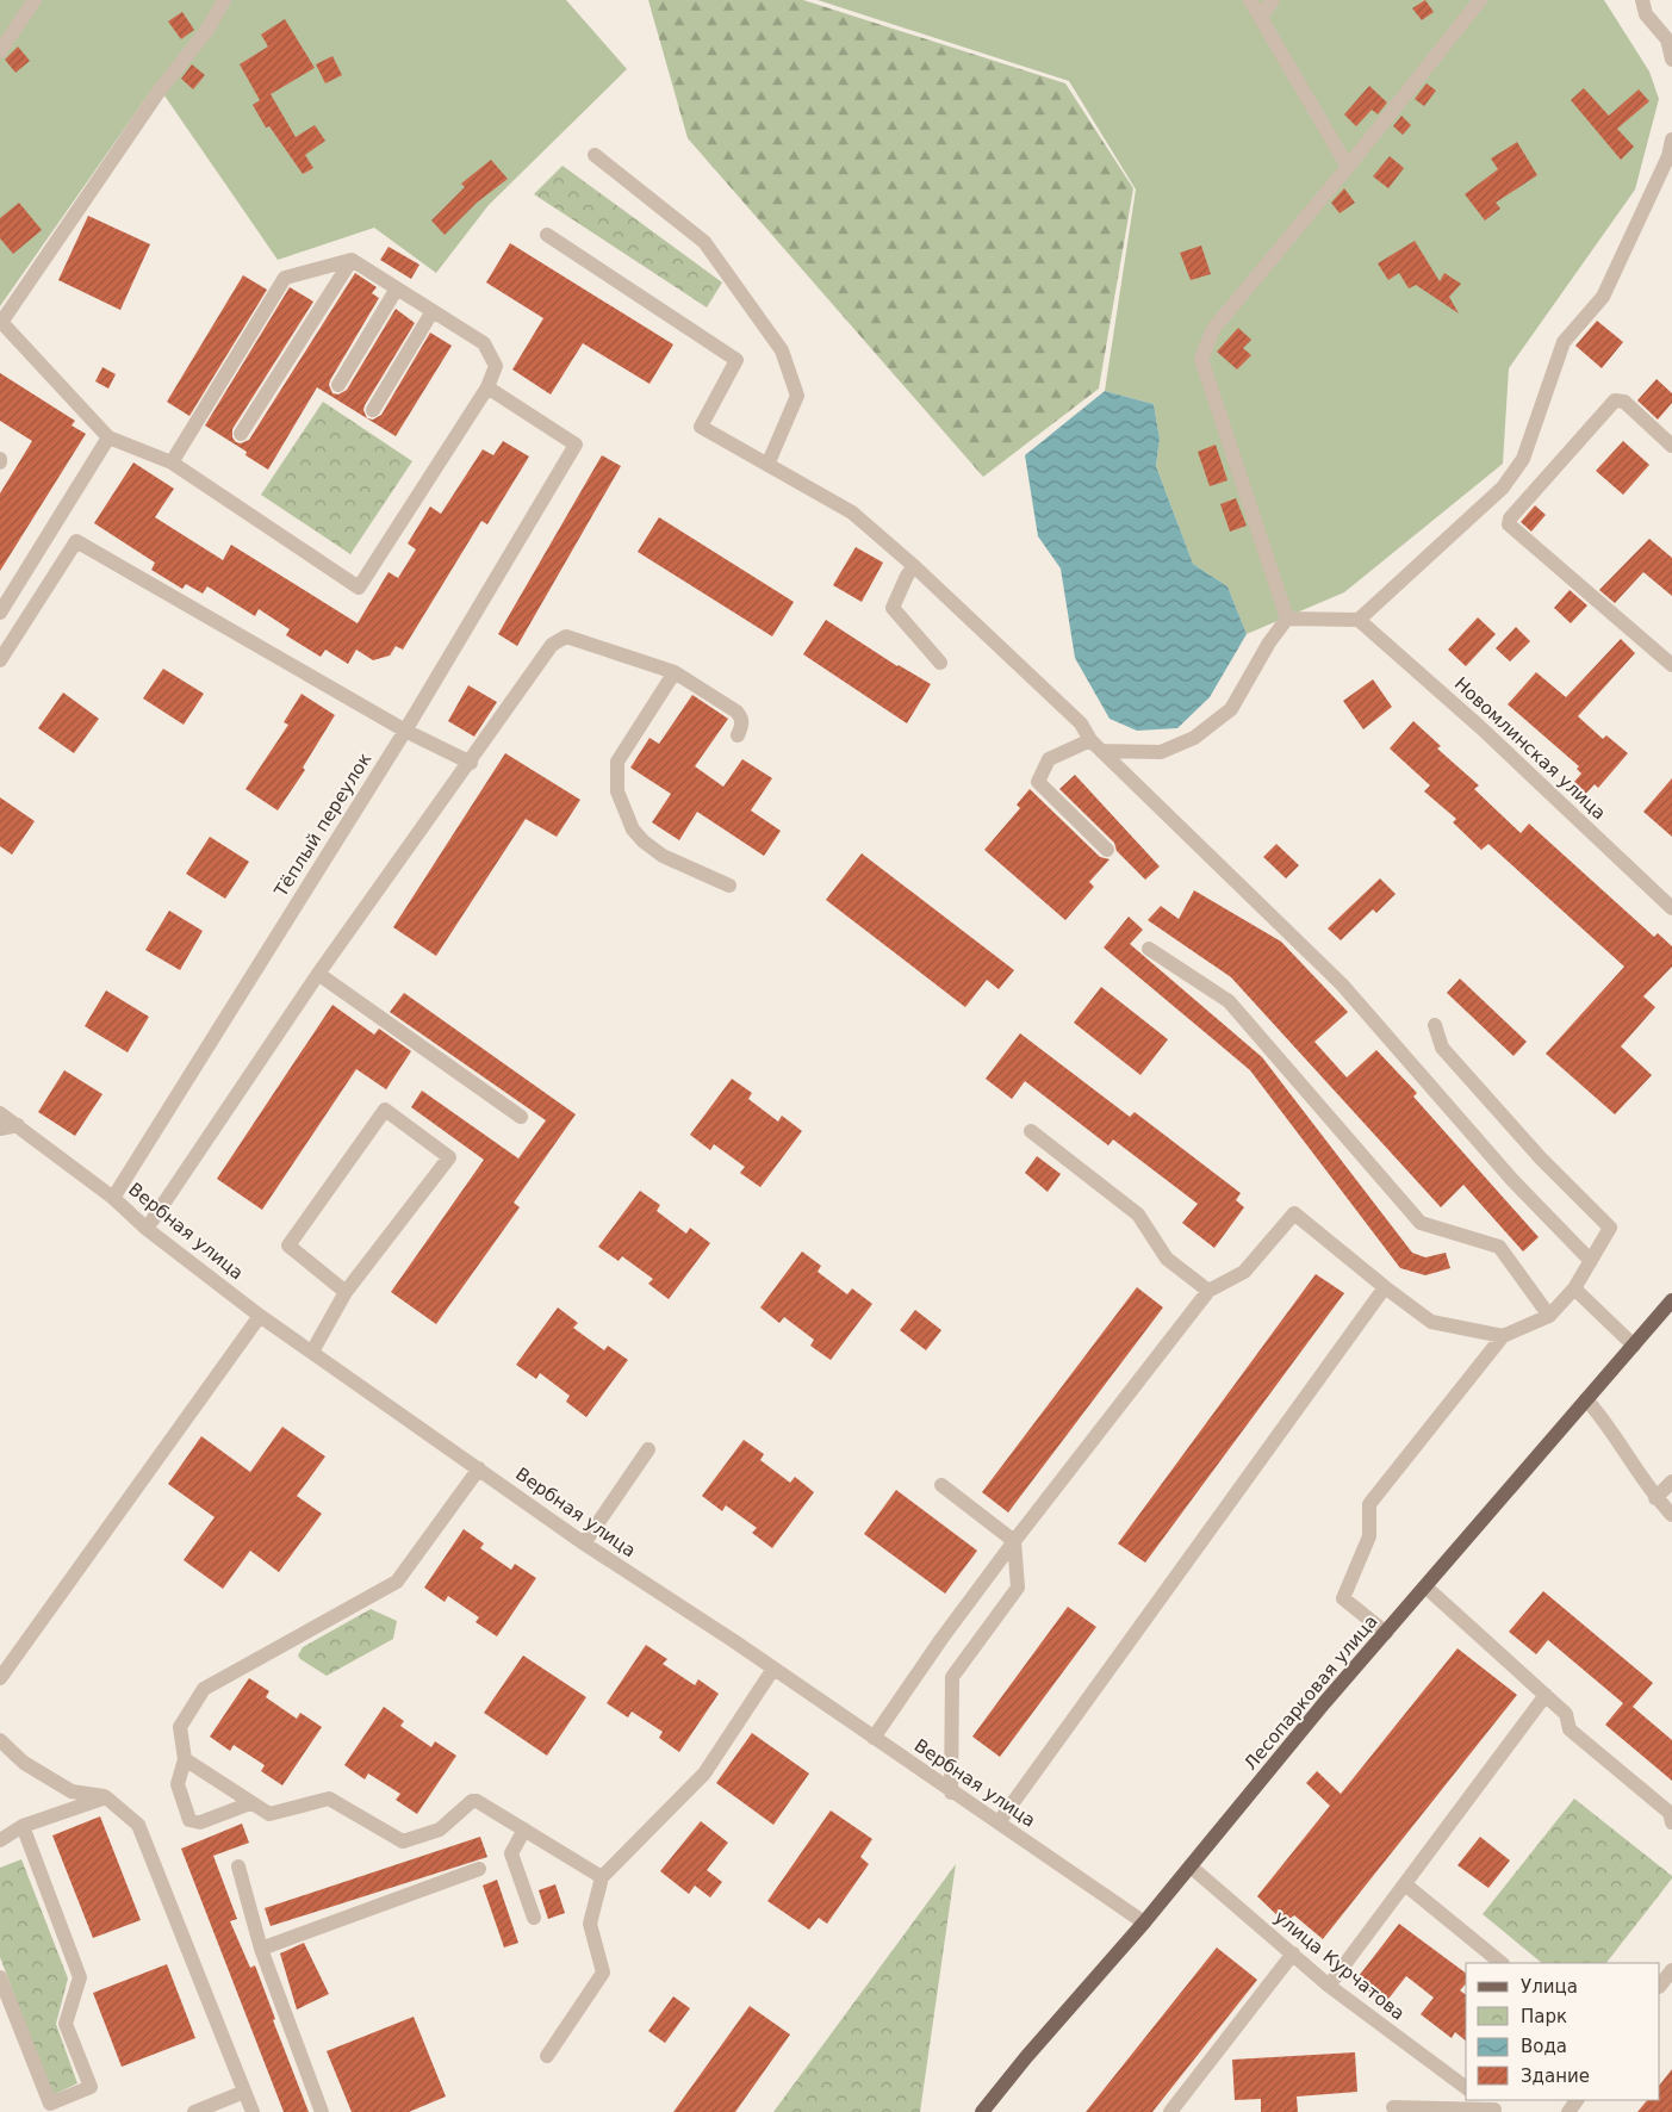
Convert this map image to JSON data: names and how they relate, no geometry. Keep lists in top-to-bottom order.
{
  "streets": {
    "main road": ["Лесопарковая улица"],
    "street": [
      "Новомлинская улица",
      "Тёплый переулок",
      "Вербная улица",
      "улица Курчатова"
    ]
  },
  "crossings": [
    ["Тёплый переулок", "Вербная улица"],
    ["Вербная улица", "Лесопарковая улица"],
    ["Лесопарковая улица", "улица Курчатова"]
  ],
  "legend": [
    "Улица",
    "Парк",
    "Вода",
    "Здание"
  ]
}
